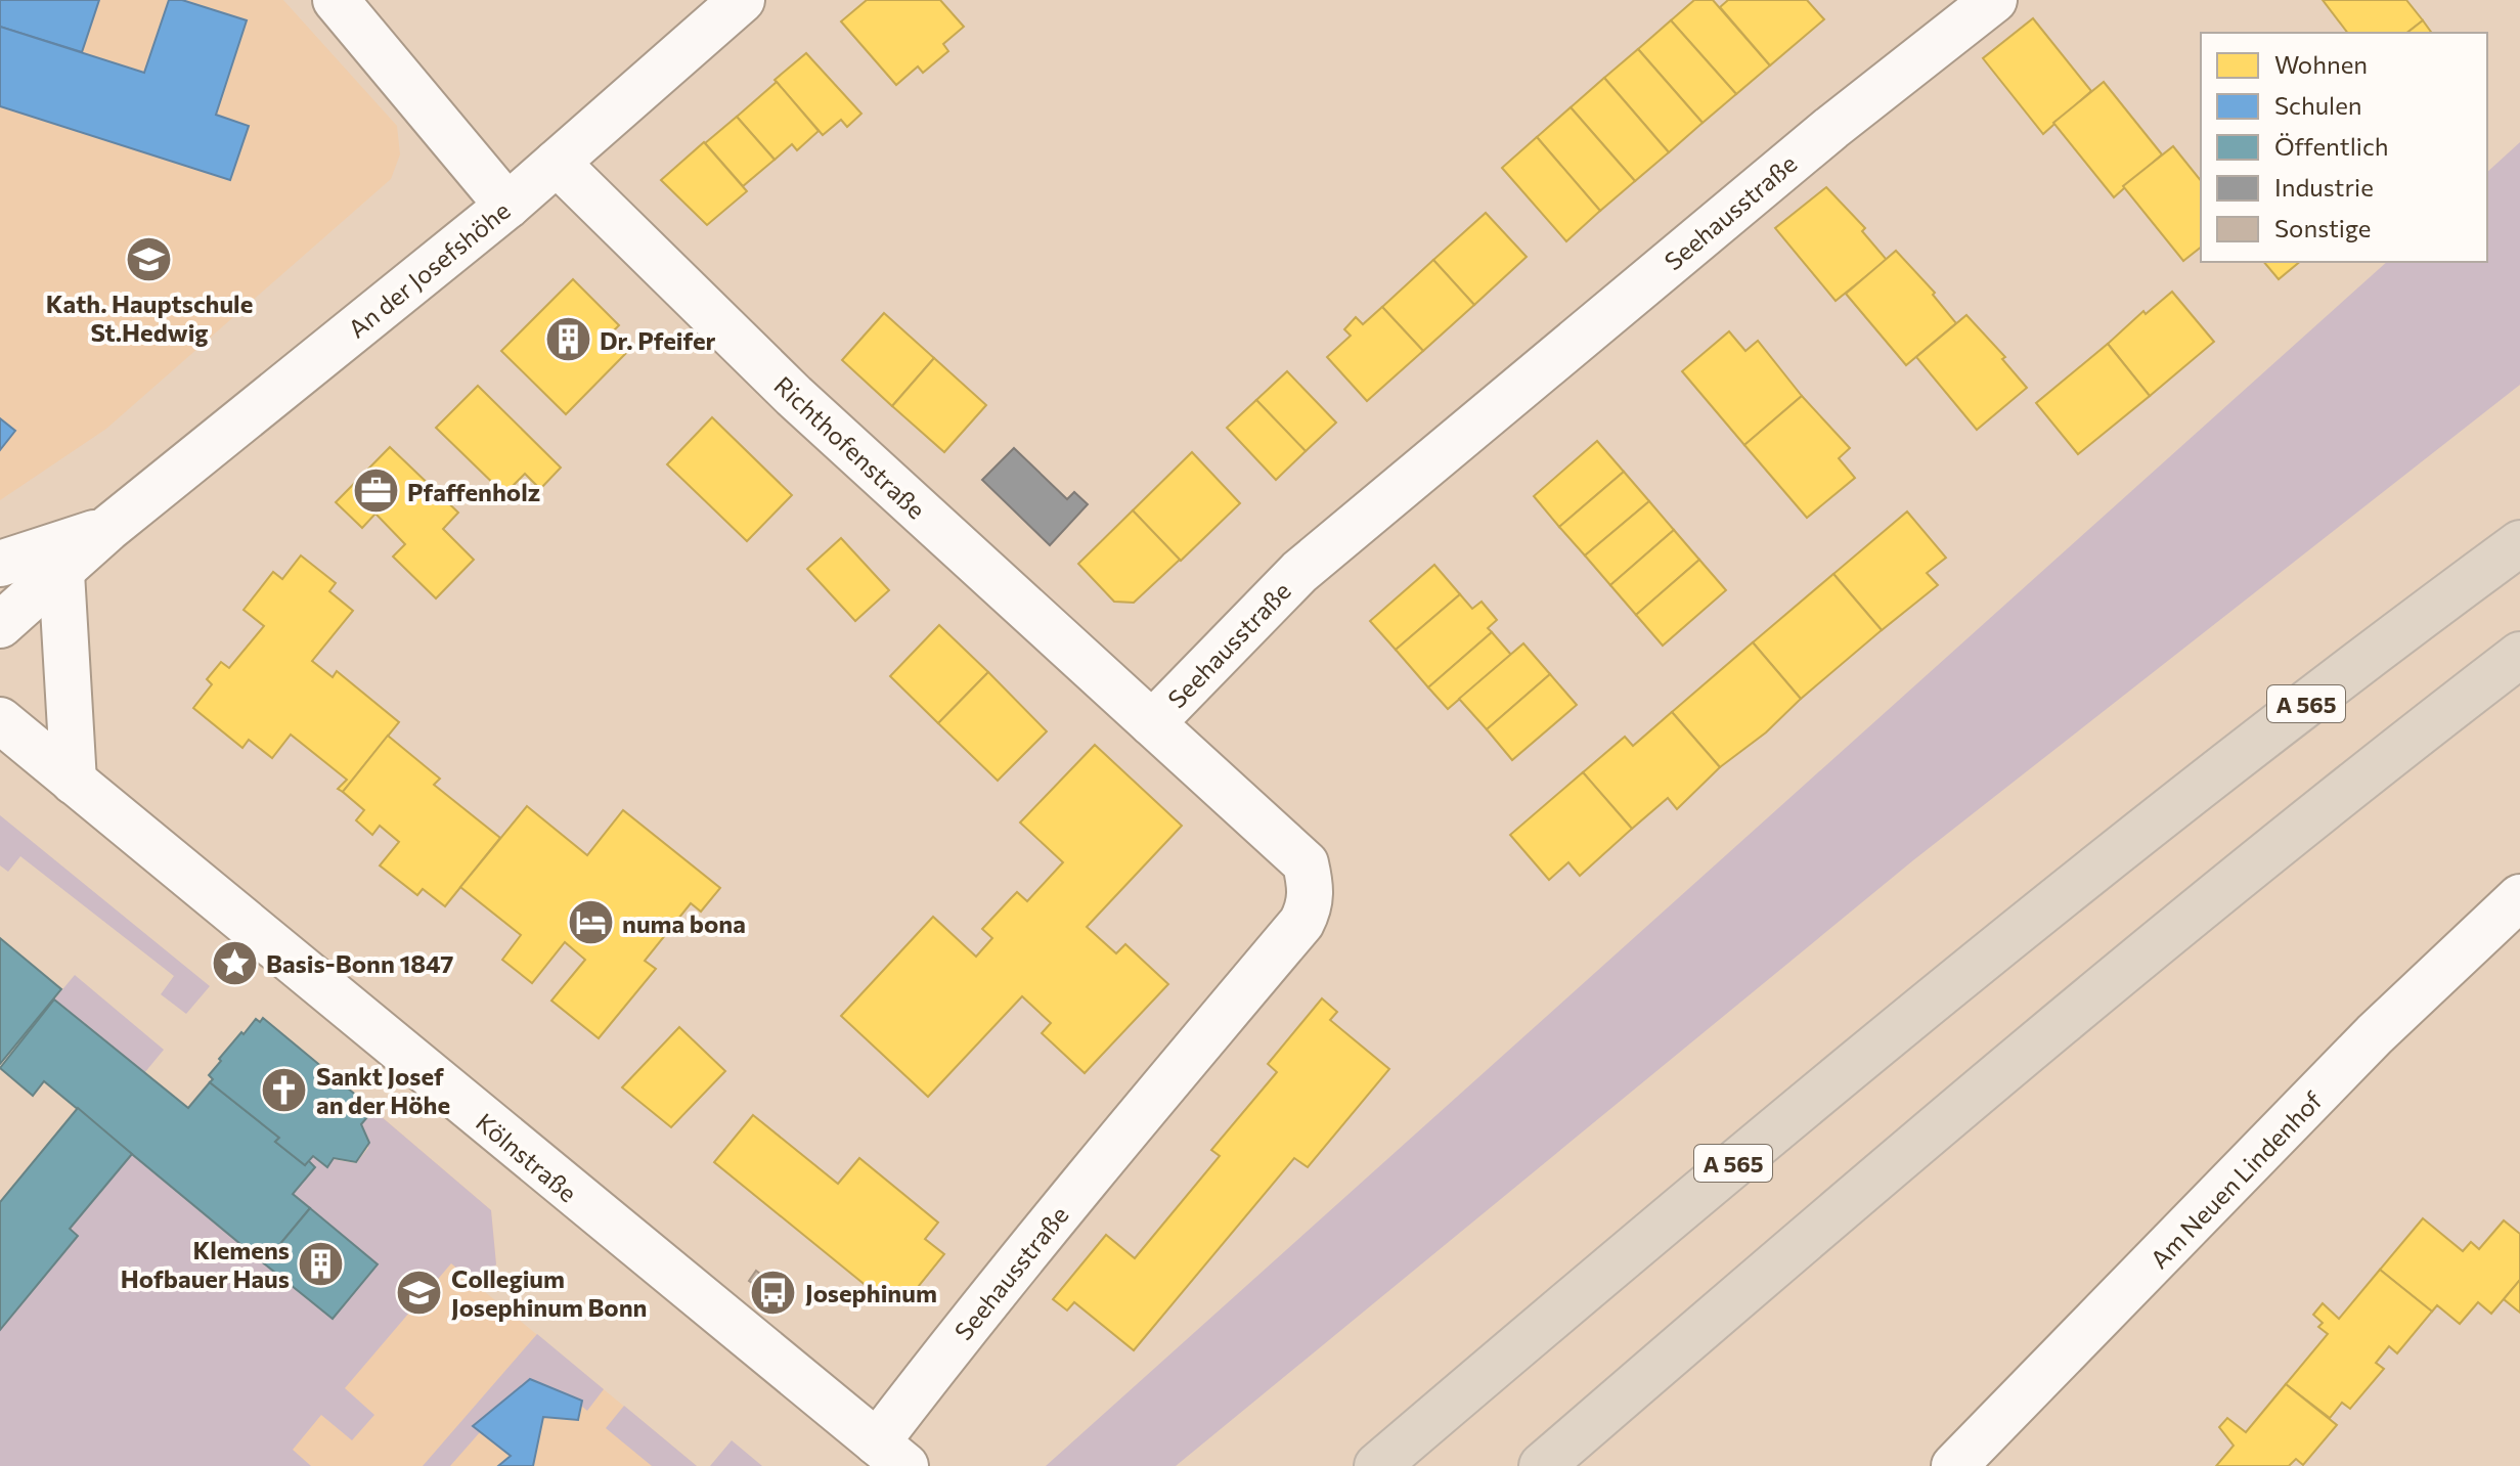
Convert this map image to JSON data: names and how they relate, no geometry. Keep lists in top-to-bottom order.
{
  "streets": {
    "highway": ["A 565"],
    "street": [
      "Seehausstraße",
      "An der Josefshöhe",
      "Richthofenstraße",
      "Kölnstraße",
      "Am Neuen Lindenhof"
    ]
  },
  "crossings": [
    ["Seehausstraße", "Richthofenstraße"],
    ["Seehausstraße", "Kölnstraße"],
    ["An der Josefshöhe", "Richthofenstraße"]
  ],
  "places": {
    "school or university": ["Kath. Hauptschule St.Hedwig", "Collegium Josephinum Bonn"],
    "building": ["Dr. Pfeifer", "Klemens Hofbauer Haus"],
    "office": ["Pfaffenholz"],
    "hotel": ["numa bona"],
    "place": ["Basis-Bonn 1847"],
    "church": ["Sankt Josef an der Höhe"],
    "bus stop": ["Josephinum"]
  },
  "legend": [
    "Wohnen",
    "Schulen",
    "Öffentlich",
    "Industrie",
    "Sonstige"
  ]
}
